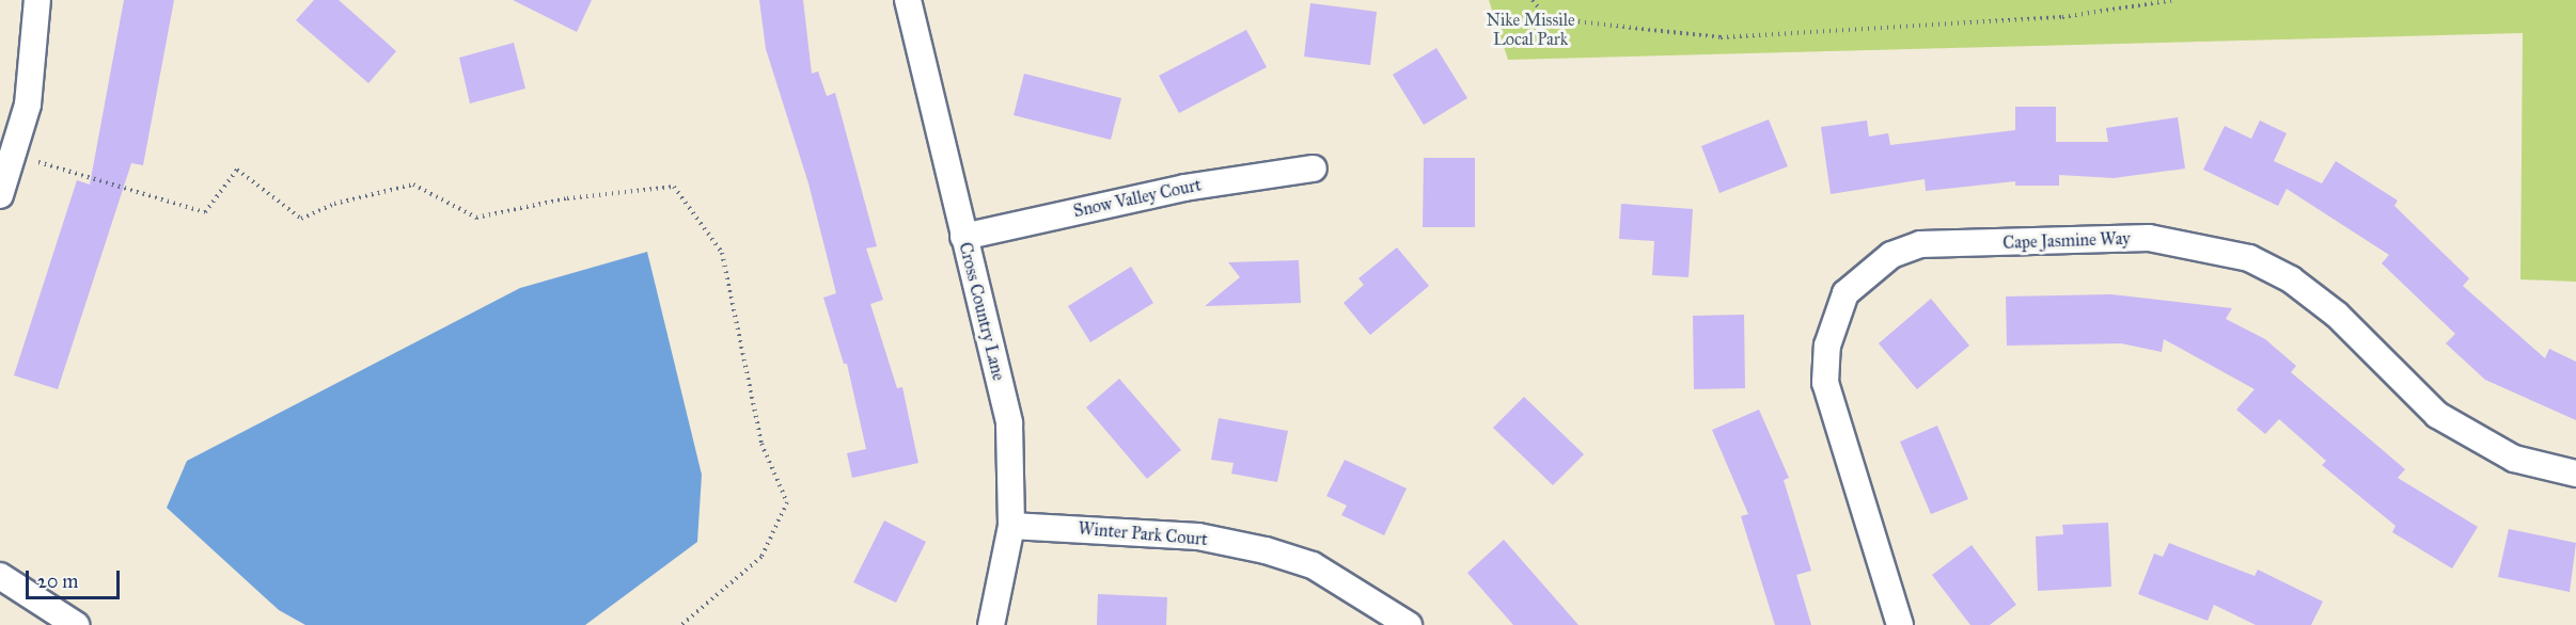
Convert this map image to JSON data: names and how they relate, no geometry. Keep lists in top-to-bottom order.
{
  "streets": {
    "street": [
      "Snow Valley Court",
      "Cape Jasmine Way",
      "Cross Country Lane",
      "Winter Park Court"
    ]
  },
  "crossings": [
    ["Snow Valley Court", "Cross Country Lane"],
    ["Cross Country Lane", "Winter Park Court"]
  ],
  "parks": ["Nike Missile Local Park"],
  "scale_bar": "20 m"
}
